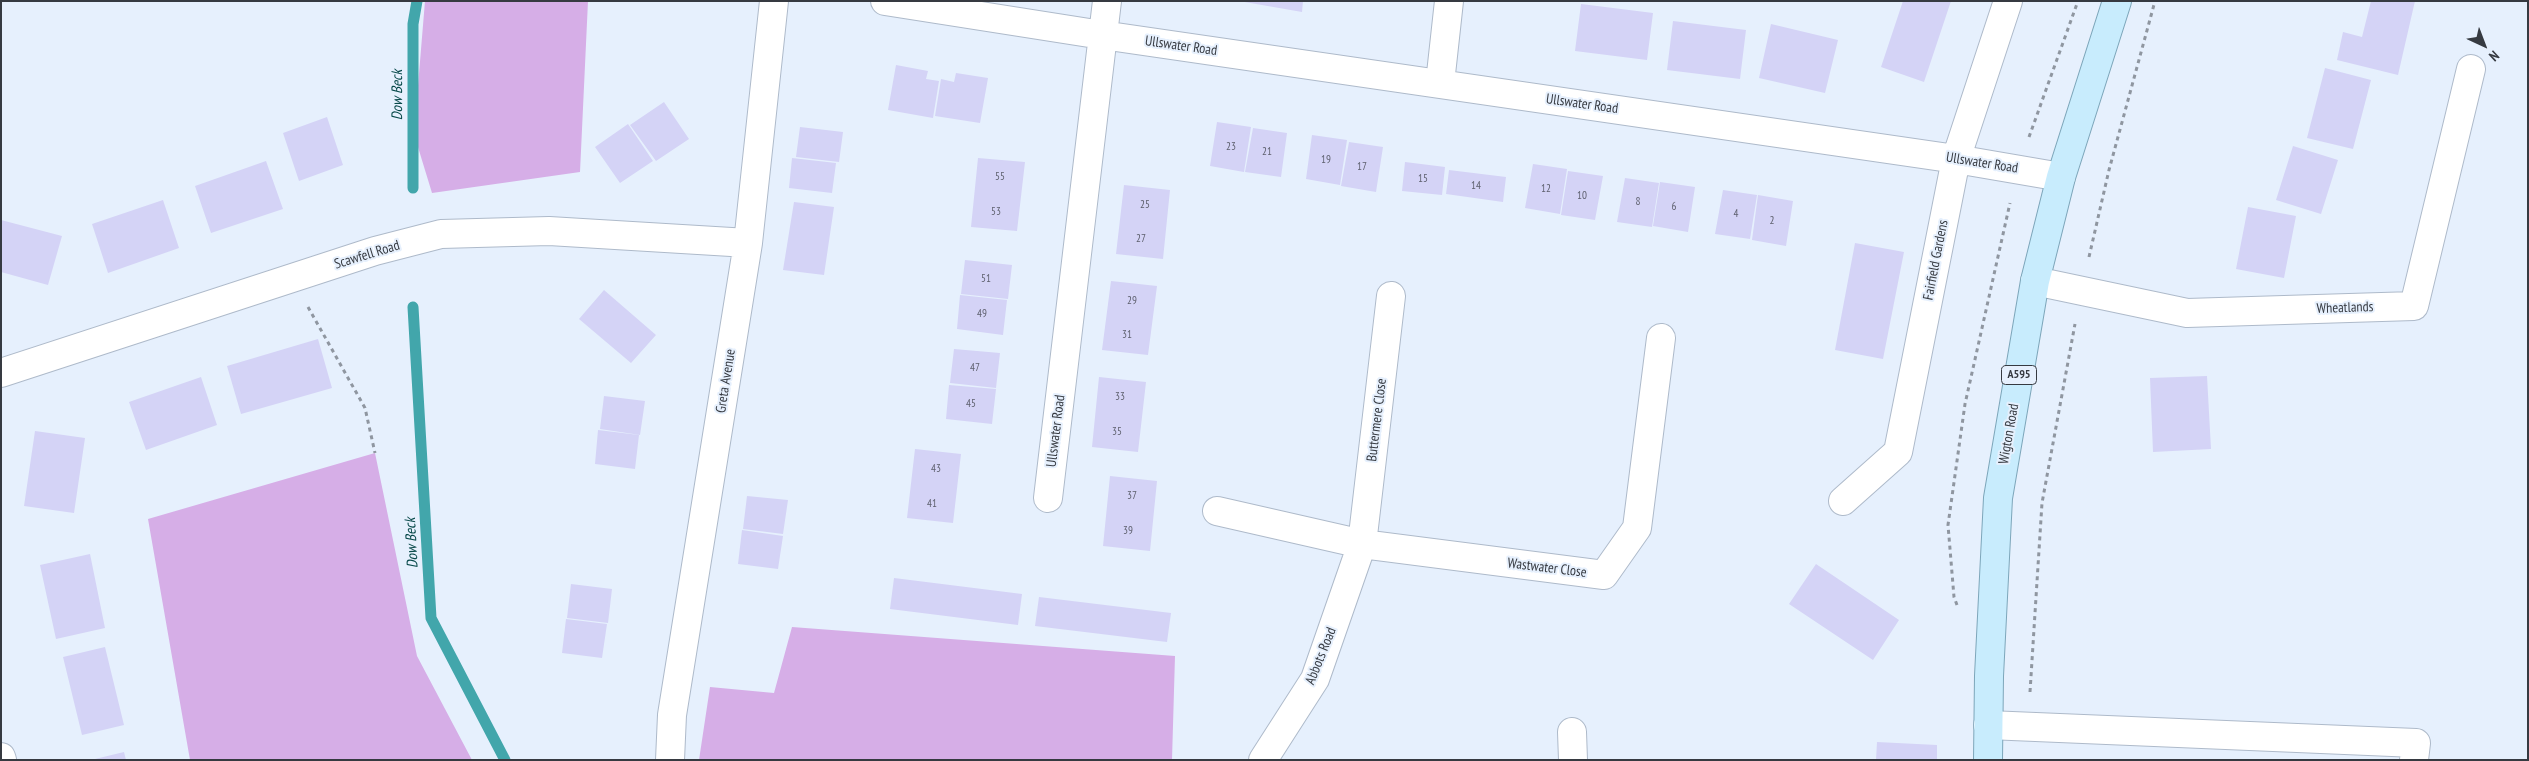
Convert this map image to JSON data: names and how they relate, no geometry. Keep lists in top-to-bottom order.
{
  "streets": {
    "main road": ["A595", "Wigton Road"],
    "street": [
      "Ullswater Road",
      "Scawfell Road",
      "Fairfield Gardens",
      "Wheatlands",
      "Greta Avenue",
      "Buttermere Close",
      "Wastwater Close",
      "Abbots Road"
    ]
  },
  "crossings": [
    ["Ullswater Road", "Fairfield Gardens"],
    ["Ullswater Road", "Wigton Road"],
    ["Scawfell Road", "Greta Avenue"],
    ["Wheatlands", "Wigton Road"],
    ["Buttermere Close", "Wastwater Close"],
    ["Buttermere Close", "Abbots Road"],
    ["Wastwater Close", "Abbots Road"]
  ],
  "water": ["Dow Beck"],
  "house_numbers": [
    "23",
    "21",
    "19",
    "17",
    "55",
    "15",
    "14",
    "12",
    "10",
    "8",
    "25",
    "6",
    "53",
    "4",
    "2",
    "27",
    "51",
    "29",
    "49",
    "31",
    "47",
    "33",
    "45",
    "35",
    "43",
    "37",
    "41",
    "39"
  ],
  "north": "bottom right"
}
